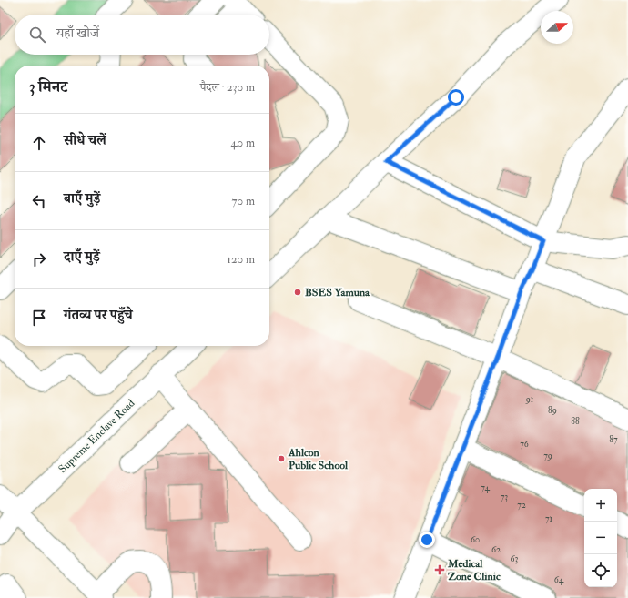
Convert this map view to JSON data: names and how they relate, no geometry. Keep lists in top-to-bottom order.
{
  "streets": {
    "street": ["Supreme Enclave Road"]
  },
  "places": {
    "other": ["BSES Yamuna", "Ahlcon Public School"],
    "health": ["Medical Zone Clinic"]
  },
  "house_numbers": [
    "91",
    "89",
    "88",
    "87",
    "76",
    "79",
    "74",
    "73",
    "72",
    "71",
    "60",
    "62",
    "63",
    "64"
  ],
  "north": "right",
  "page": {
    "search": "यहाँ खोजें",
    "heading": ["3 मिनट", "पैदल · 230 m"],
    "list": [
      ["सीधे चलें", "40 m"],
      ["बाएँ मुड़ें", "70 m"],
      ["दाएँ मुड़ें", "120 m"],
      "गंतव्य पर पहुँचे"
    ],
    "map_buttons": ["+", "−"]
  }
}
